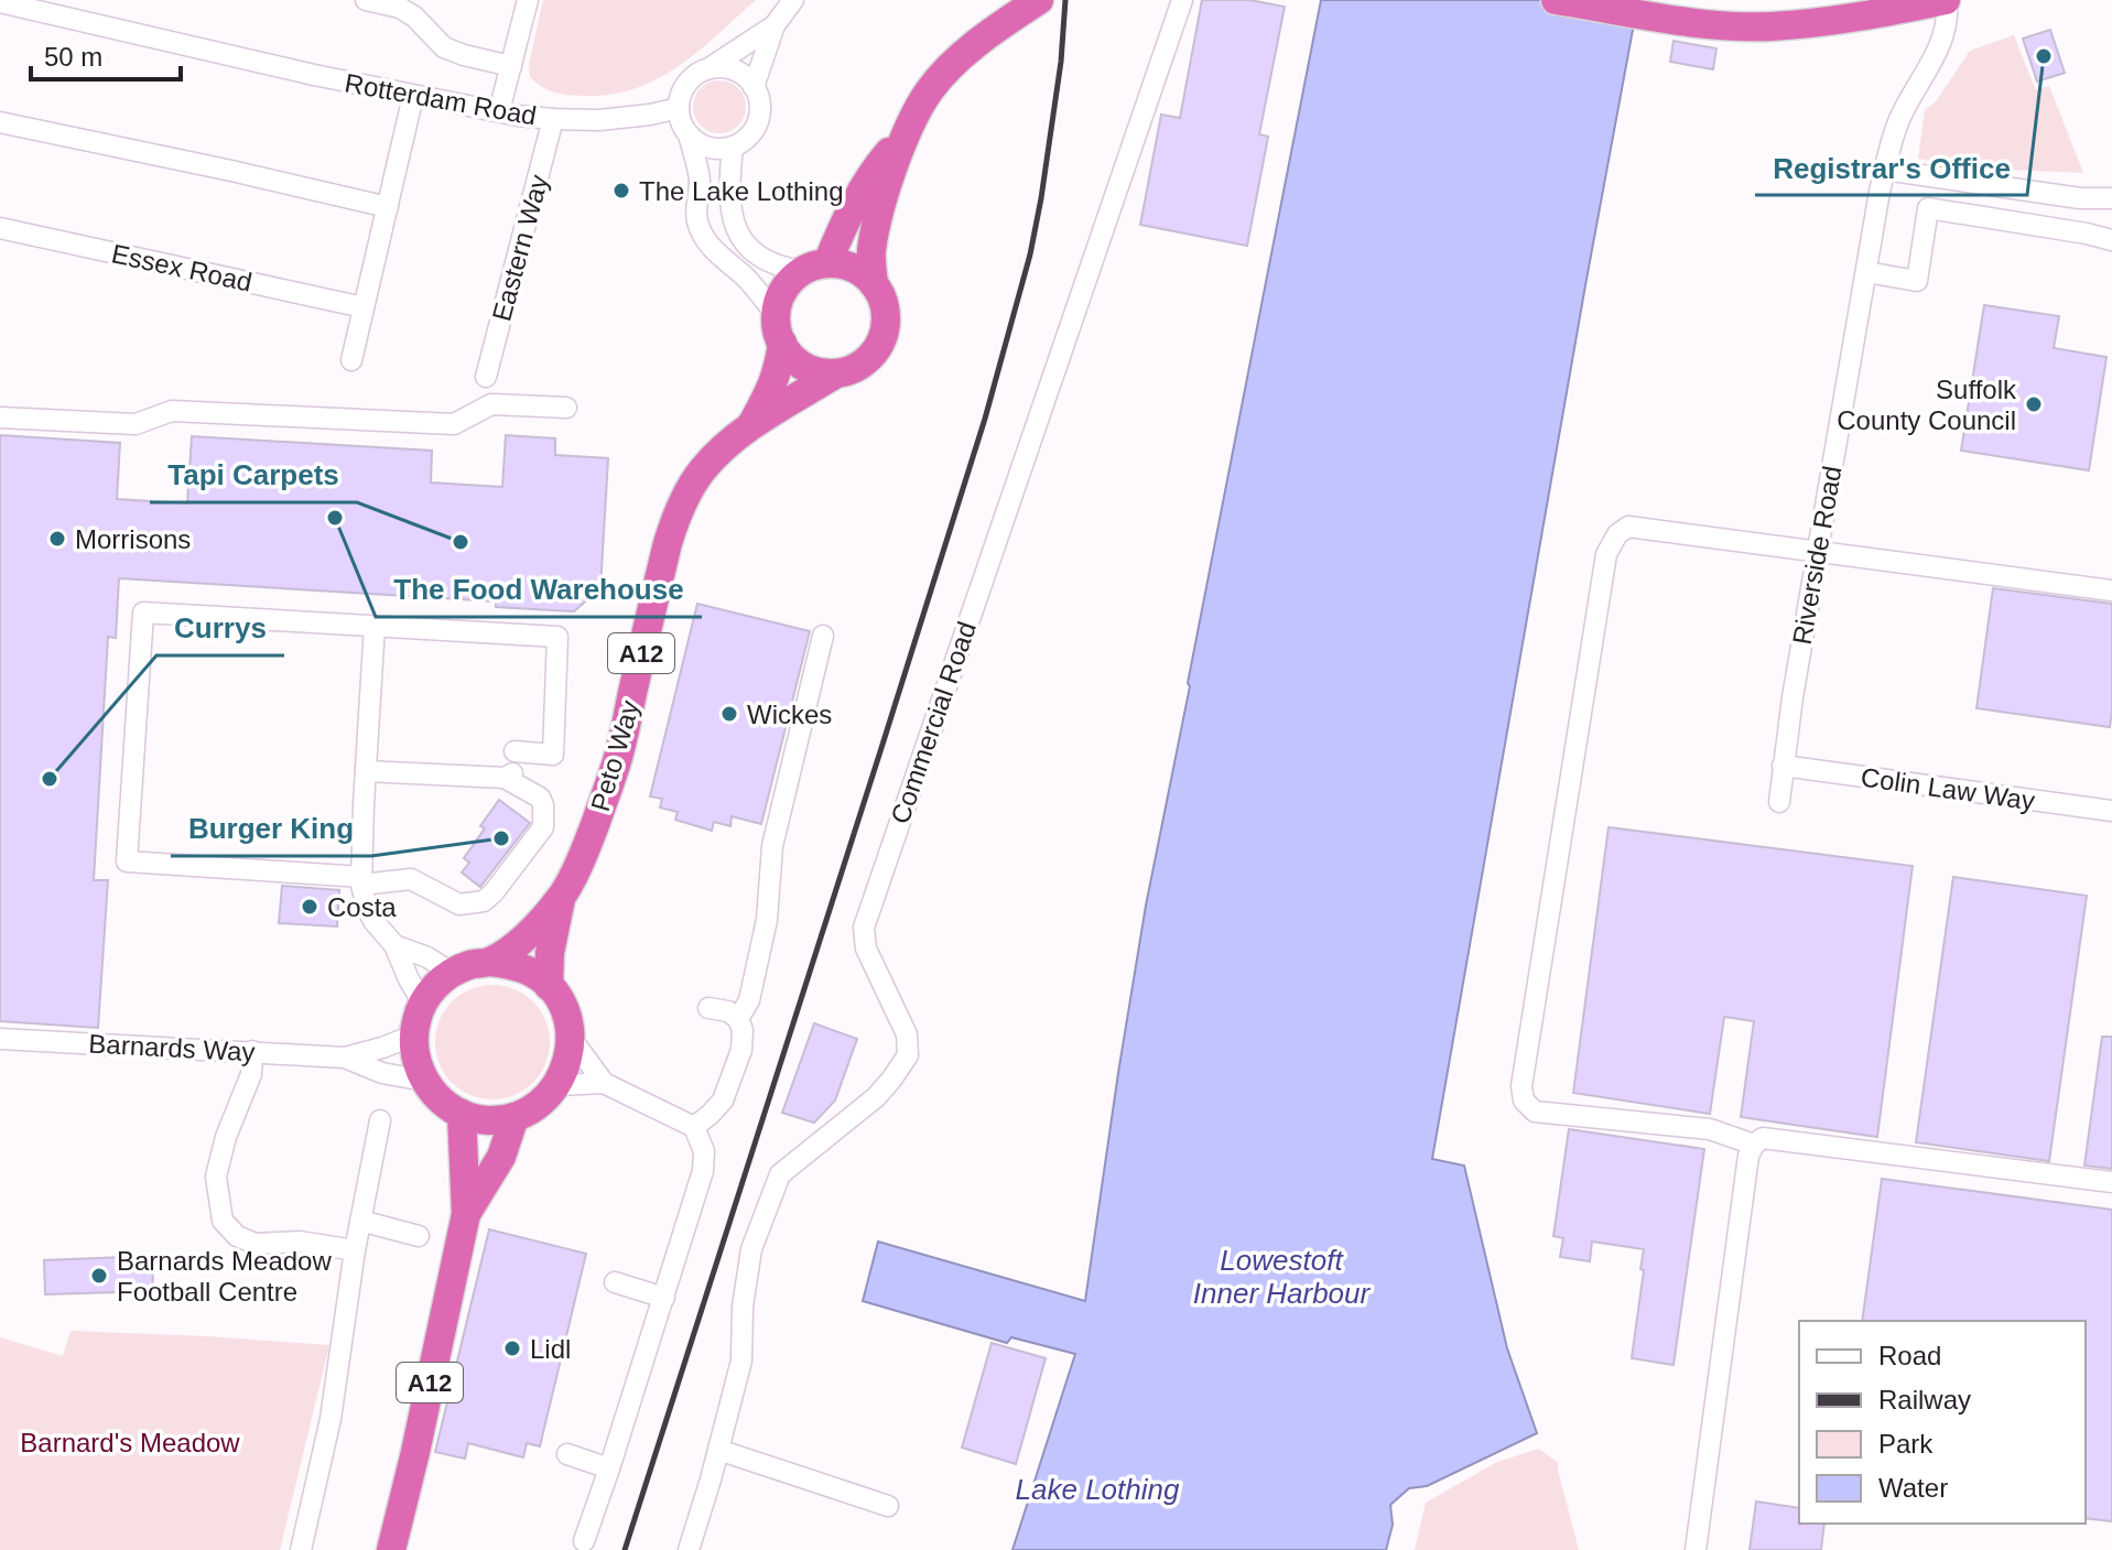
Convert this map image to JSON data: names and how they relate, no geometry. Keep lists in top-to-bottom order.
{
  "streets": {
    "highway": ["A12", "Peto Way"],
    "street": [
      "Rotterdam Road",
      "Eastern Way",
      "Essex Road",
      "Riverside Road",
      "Commercial Road",
      "Colin Law Way",
      "Barnards Way"
    ]
  },
  "crossings": [
    ["Rotterdam Road", "Eastern Way"],
    ["Riverside Road", "Colin Law Way"],
    ["A12", "Peto Way"],
    ["A12", "Barnards Way"],
    ["Peto Way", "Barnards Way"]
  ],
  "water": ["Lowestoft Inner Harbour", "Lake Lothing"],
  "parks": ["Barnard's Meadow"],
  "places": [
    "Registrar's Office",
    "The Lake Lothing",
    "Suffolk County Council",
    "The Food Warehouse",
    "Morrisons",
    "Tapi Carpets",
    "Wickes",
    "Currys",
    "Burger King",
    "Costa",
    "Barnards Meadow Football Centre",
    "Lidl"
  ],
  "legend": [
    "Road",
    "Railway",
    "Park",
    "Water"
  ],
  "scale_bar": "50 m"
}
